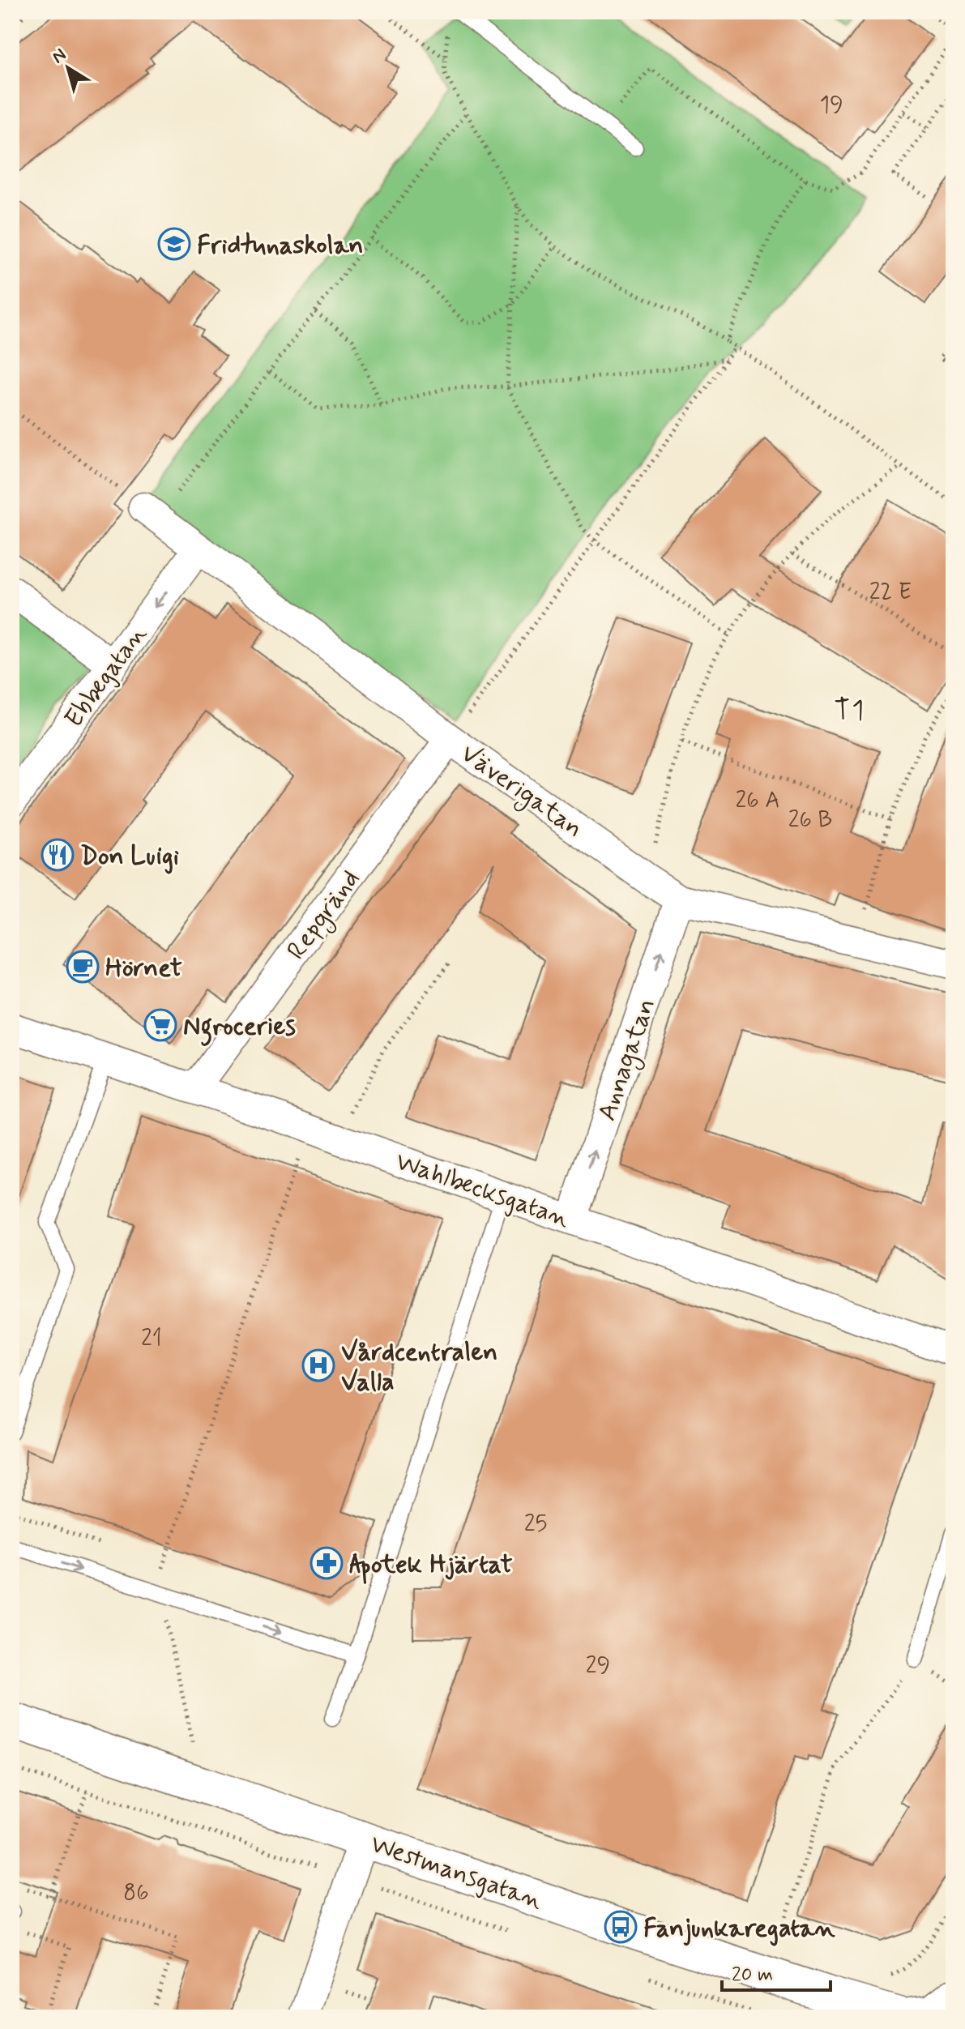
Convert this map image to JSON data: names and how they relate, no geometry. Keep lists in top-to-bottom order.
{
  "streets": {
    "street": [
      "Ebbegatan",
      "Väverigatan",
      "Repgränd",
      "Annagatan",
      "Wahlbecksgatan",
      "Westmansgatan"
    ]
  },
  "crossings": [
    ["Ebbegatan", "Väverigatan"],
    ["Väverigatan", "Repgränd"],
    ["Väverigatan", "Annagatan"],
    ["Repgränd", "Wahlbecksgatan"],
    ["Annagatan", "Wahlbecksgatan"]
  ],
  "one_way": ["Ebbegatan", "Annagatan"],
  "districts": ["T1"],
  "places": {
    "school or university": ["Fridtunaskolan"],
    "restaurant": ["Don Luigi"],
    "cafe": ["Hörnet"],
    "supermarket": ["Ngroceries"],
    "hospital": ["Vårdcentralen Valla"],
    "pharmacy": ["Apotek Hjärtat"],
    "bus stop": ["Fanjunkaregatan"]
  },
  "house_numbers": [
    "19",
    "22 E",
    "26 A",
    "26 B",
    "21",
    "25",
    "29",
    "86"
  ],
  "scale_bar": "20 m",
  "north": "top left"
}
